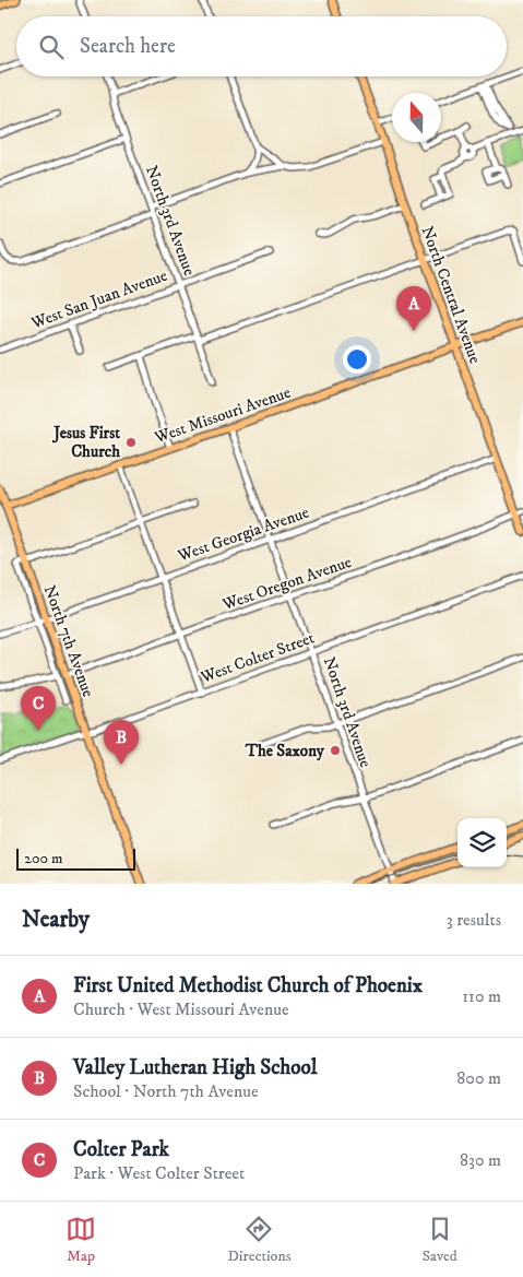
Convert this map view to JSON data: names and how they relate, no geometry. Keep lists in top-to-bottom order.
{
  "streets": {
    "main road": ["North Central Avenue", "West Missouri Avenue", "North 7th Avenue"],
    "street": [
      "North 3rd Avenue",
      "West San Juan Avenue",
      "West Georgia Avenue",
      "West Oregon Avenue",
      "West Colter Street"
    ]
  },
  "crossings": [
    ["North 3rd Avenue", "West San Juan Avenue"],
    ["North 3rd Avenue", "West Missouri Avenue"],
    ["North 3rd Avenue", "West Georgia Avenue"],
    ["North 3rd Avenue", "West Oregon Avenue"],
    ["North 3rd Avenue", "West Colter Street"],
    ["North Central Avenue", "West Missouri Avenue"],
    ["North Central Avenue", "West Georgia Avenue"],
    ["North Central Avenue", "West Oregon Avenue"],
    ["West Missouri Avenue", "North 7th Avenue"],
    ["West Georgia Avenue", "North 7th Avenue"],
    ["West Oregon Avenue", "North 7th Avenue"],
    ["North 7th Avenue", "West Colter Street"]
  ],
  "places": ["Jesus First Church", "The Saxony"],
  "scale_bar": "200 m",
  "north": "top",
  "page": {
    "search": "Search here",
    "pins": ["A", "C", "B"],
    "scale": "200 m",
    "heading": ["Nearby", "3 results"],
    "list": [
      {
        "mark": "A",
        "name": "First United Methodist Church of Phoenix",
        "note": "Church · West Missouri Avenue",
        "value": "110 m"
      },
      {
        "mark": "B",
        "name": "Valley Lutheran High School",
        "note": "School · North 7th Avenue",
        "value": "800 m"
      },
      {
        "mark": "C",
        "name": "Colter Park",
        "note": "Park · West Colter Street",
        "value": "830 m"
      }
    ],
    "nav": ["Map", "Directions", "Saved"]
  }
}
